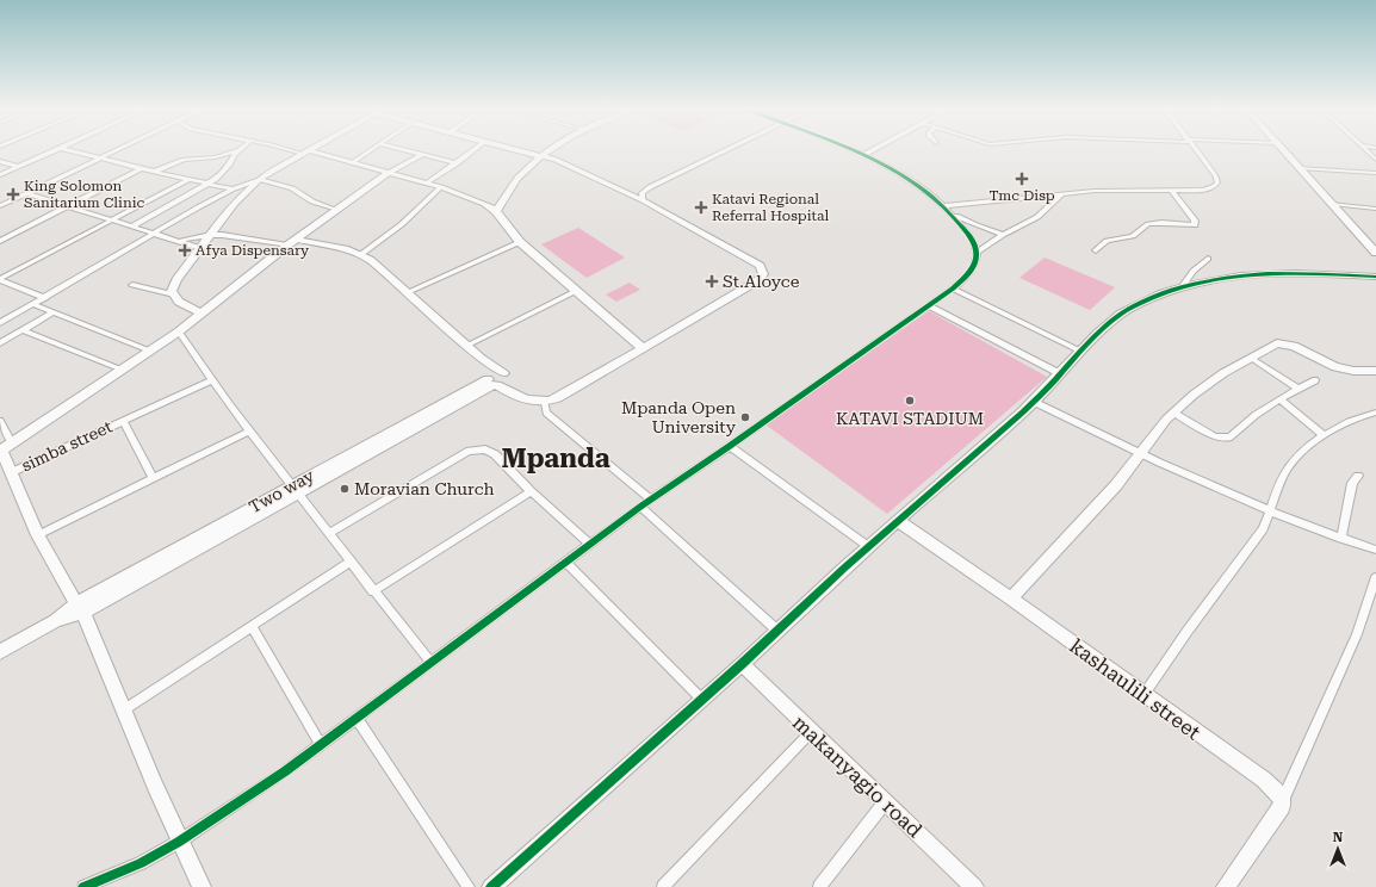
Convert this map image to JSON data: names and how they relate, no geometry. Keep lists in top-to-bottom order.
{
  "streets": {
    "street": [
      "simba street",
      "Two way",
      "kashaulili street",
      "makanyagio road"
    ]
  },
  "districts": ["Mpanda"],
  "places": {
    "health": [
      "Tmc Disp",
      "King Solomon Sanitarium Clinic",
      "Katavi Regional Referral Hospital",
      "Afya Dispensary",
      "St.Aloyce"
    ],
    "other": ["KATAVI STADIUM", "Mpanda Open University", "Moravian Church"]
  },
  "north": "top"
}
